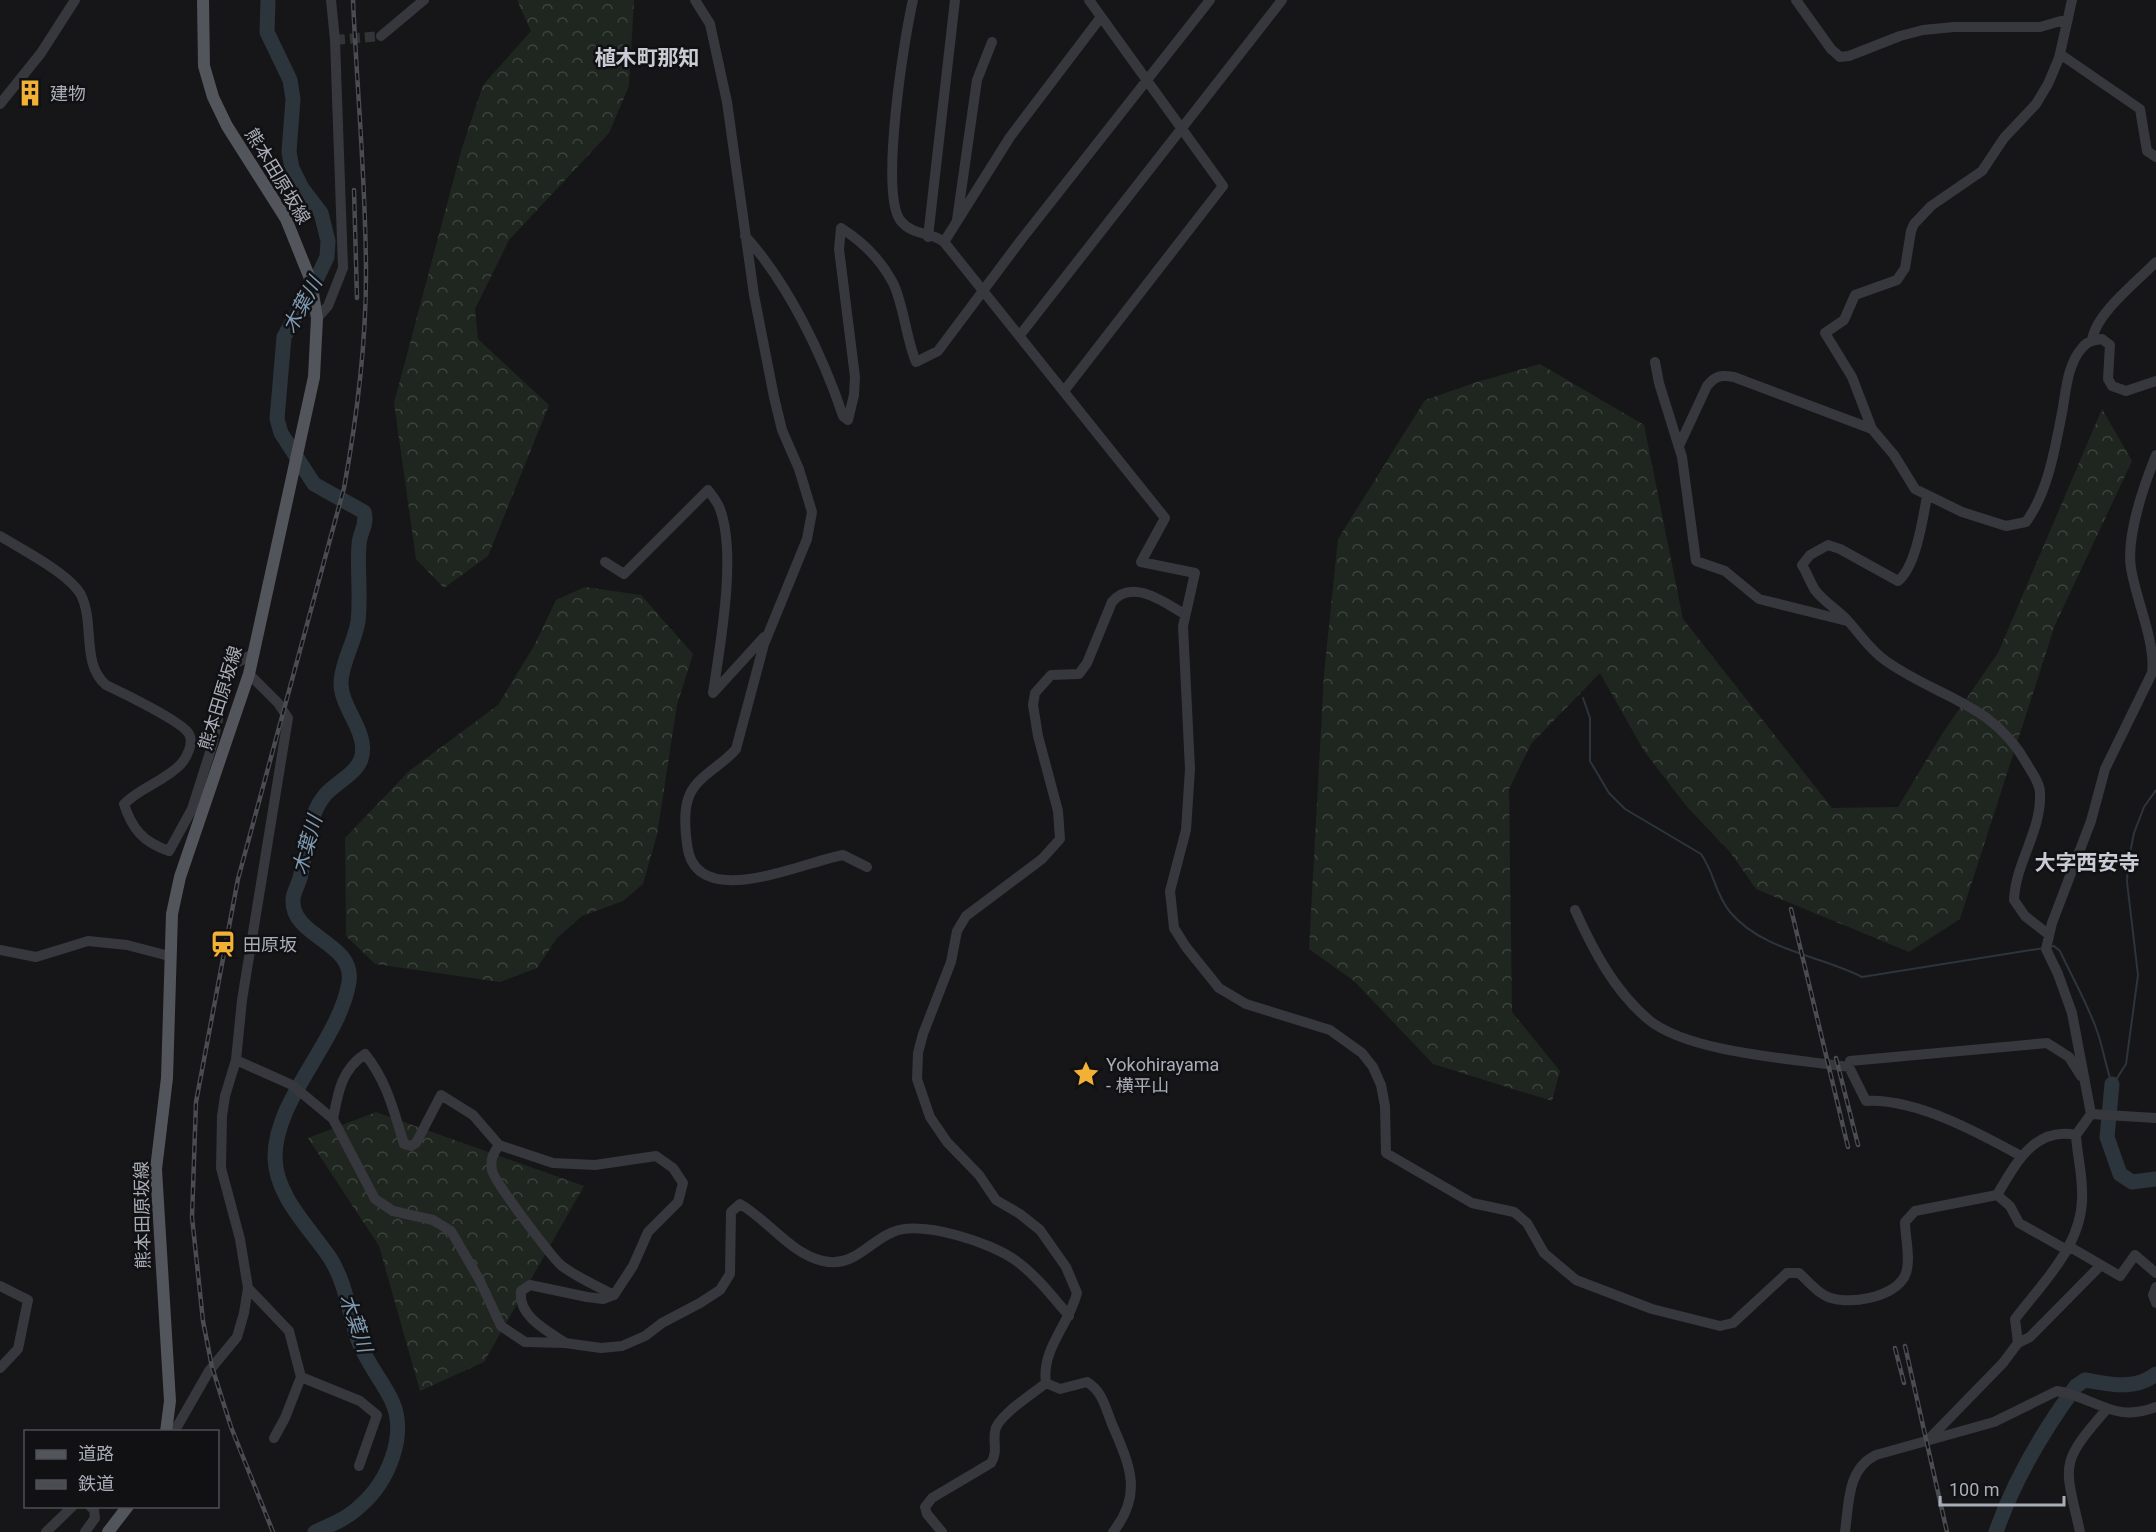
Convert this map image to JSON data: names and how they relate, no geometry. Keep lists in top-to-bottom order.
{
  "streets": {
    "main road": ["熊本田原坂線"]
  },
  "districts": ["植木町那知", "大字西安寺"],
  "water": ["木葉川"],
  "places": {
    "building": ["建物"],
    "station": ["田原坂"],
    "place": ["Yokohirayama - 横平山"]
  },
  "legend": ["道路", "鉄道"],
  "scale_bar": "100 m"
}
